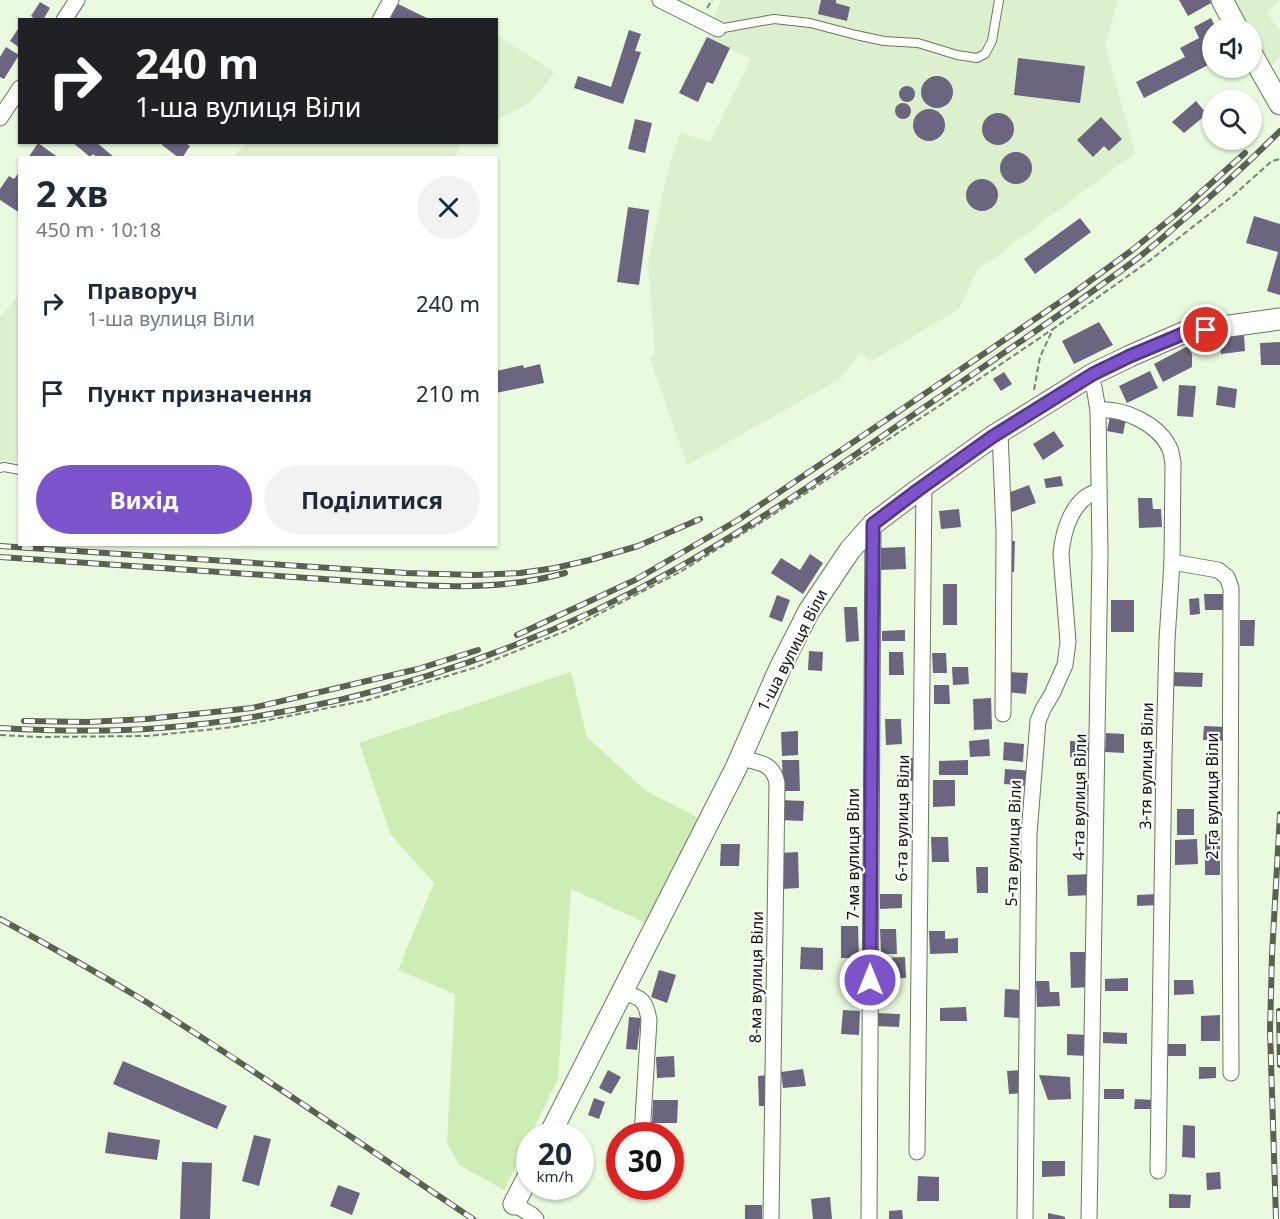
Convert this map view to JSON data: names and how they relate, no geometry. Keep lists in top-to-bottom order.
{
  "streets": {
    "main road": ["1-ша вулиця Віли"],
    "street": [
      "3-тя вулиця Віли",
      "2-га вулиця Віли",
      "4-та вулиця Віли",
      "6-та вулиця Віли",
      "5-та вулиця Віли",
      "7-ма вулиця Віли",
      "8-ма вулиця Віли"
    ]
  },
  "crossings": [
    ["1-ша вулиця Віли", "4-та вулиця Віли"],
    ["1-ша вулиця Віли", "6-та вулиця Віли"],
    ["1-ша вулиця Віли", "7-ма вулиця Віли"],
    ["1-ша вулиця Віли", "8-ма вулиця Віли"],
    ["3-тя вулиця Віли", "2-га вулиця Віли"],
    ["3-тя вулиця Віли", "4-та вулиця Віли"],
    ["4-та вулиця Віли", "5-та вулиця Віли"]
  ],
  "page": {
    "turn": ["240 m", "1-ша вулиця Віли"],
    "heading": ["2 хв", "450 m · 10:18"],
    "list": [
      {
        "name": "Праворуч",
        "note": "1-ша вулиця Віли",
        "value": "240 m"
      },
      {
        "name": "Пункт призначення",
        "value": "210 m"
      }
    ],
    "buttons": ["Вихід", "Поділитися"],
    "speed": "20 km/h",
    "limit": "30"
  }
}
